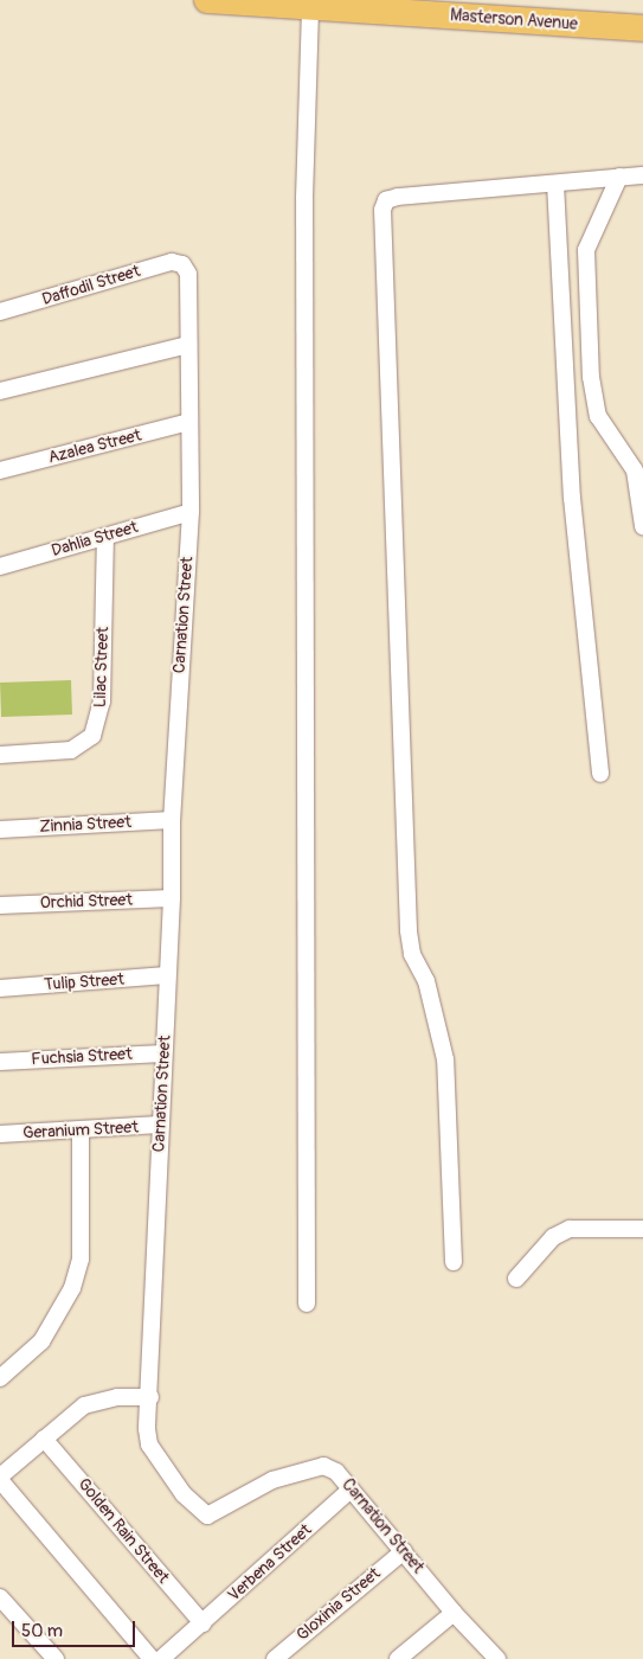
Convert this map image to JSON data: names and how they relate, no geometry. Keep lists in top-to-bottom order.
{
  "streets": {
    "main road": ["Masterson Avenue"],
    "street": [
      "Daffodil Street",
      "Azalea Street",
      "Dahlia Street",
      "Carnation Street",
      "Lilac Street",
      "Zinnia Street",
      "Orchid Street",
      "Tulip Street",
      "Fuchsia Street",
      "Geranium Street",
      "Golden Rain Street",
      "Verbena Street",
      "Gloxinia Street"
    ]
  },
  "crossings": [
    ["Daffodil Street", "Carnation Street"],
    ["Azalea Street", "Carnation Street"],
    ["Dahlia Street", "Carnation Street"],
    ["Dahlia Street", "Lilac Street"],
    ["Carnation Street", "Zinnia Street"],
    ["Carnation Street", "Orchid Street"],
    ["Carnation Street", "Tulip Street"],
    ["Carnation Street", "Fuchsia Street"],
    ["Carnation Street", "Geranium Street"],
    ["Carnation Street", "Verbena Street"],
    ["Carnation Street", "Gloxinia Street"],
    ["Golden Rain Street", "Verbena Street"]
  ],
  "scale_bar": "50 m"
}
